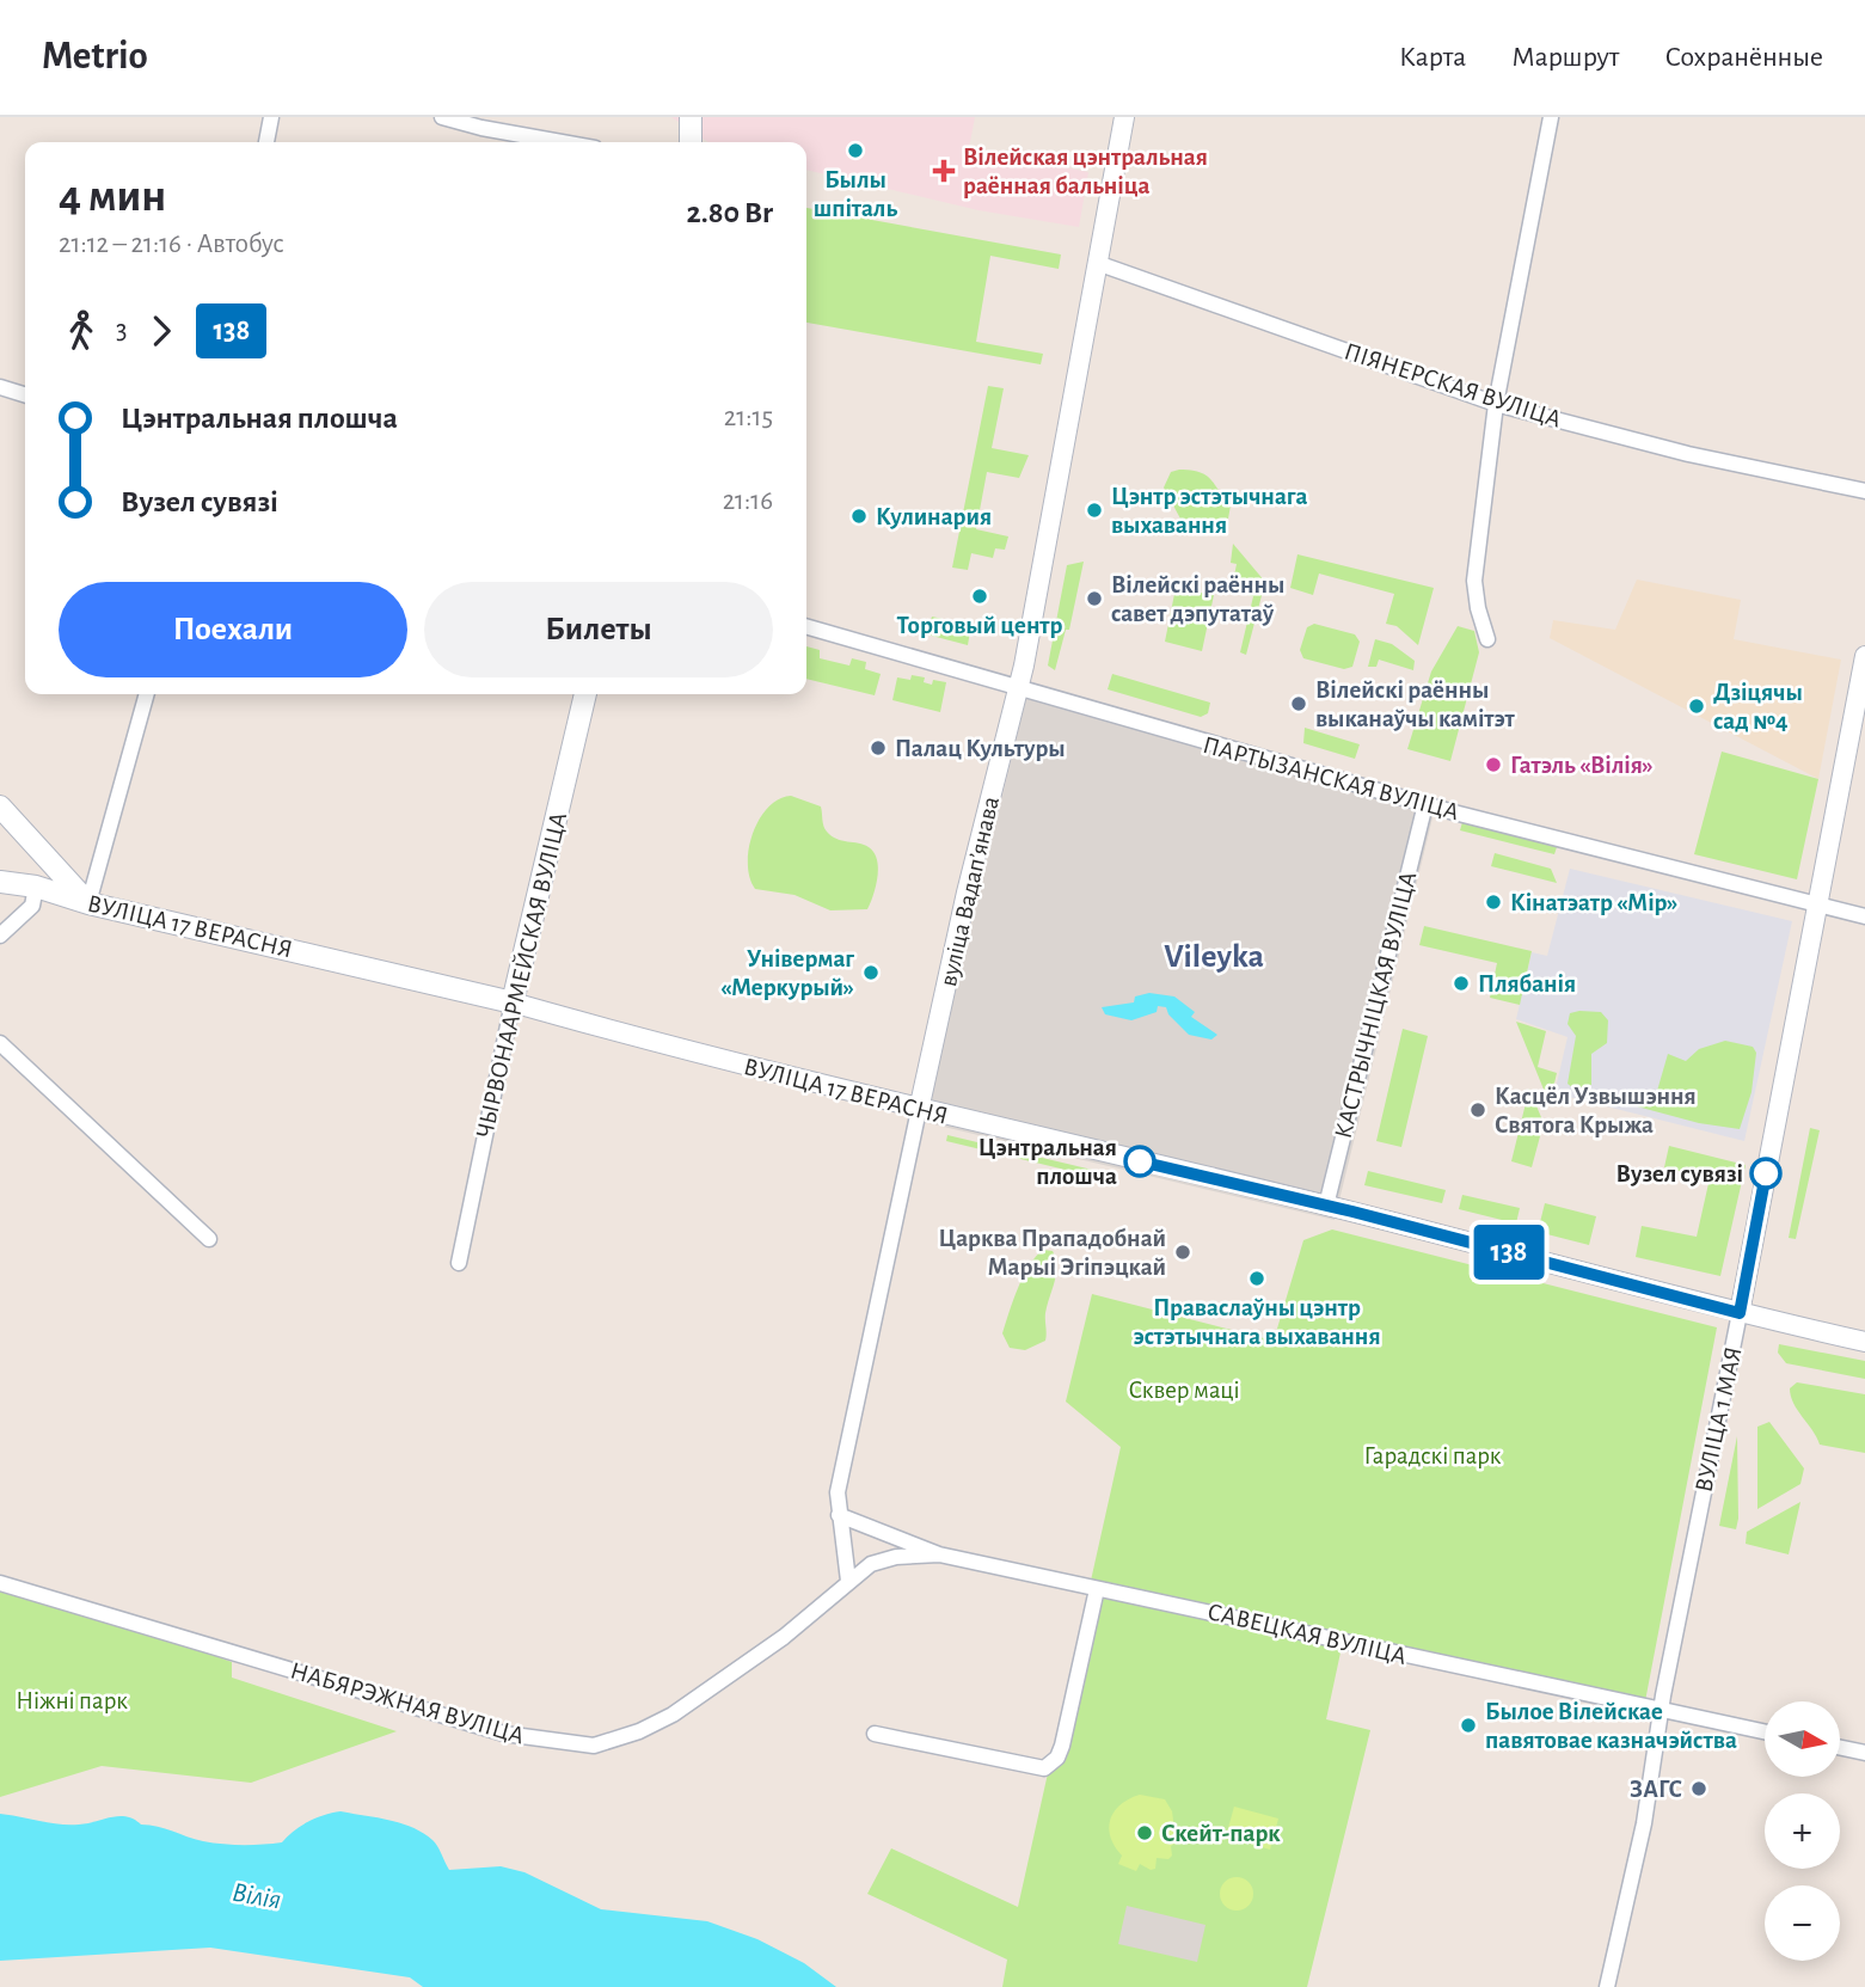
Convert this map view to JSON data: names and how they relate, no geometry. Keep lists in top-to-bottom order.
{
  "streets": {
    "main road": ["ВУЛІЦА 17 ВЕРАСНЯ", "ЧЫРВОНААРМЕЙСКАЯ ВУЛІЦА"],
    "street": [
      "ПІЯНЕРСКАЯ ВУЛІЦА",
      "ПАРТЫЗАНСКАЯ ВУЛІЦА",
      "вуліца Вадапʼянава",
      "КАСТРЫЧНІЦКАЯ ВУЛІЦА",
      "ВУЛІЦА 1 МАЯ",
      "САВЕЦКАЯ ВУЛІЦА",
      "НАБЯРЭЖНАЯ ВУЛІЦА"
    ]
  },
  "crossings": [
    ["ПІЯНЕРСКАЯ ВУЛІЦА", "вуліца Вадапʼянава"],
    ["ПАРТЫЗАНСКАЯ ВУЛІЦА", "вуліца Вадапʼянава"],
    ["ПАРТЫЗАНСКАЯ ВУЛІЦА", "КАСТРЫЧНІЦКАЯ ВУЛІЦА"],
    ["ПАРТЫЗАНСКАЯ ВУЛІЦА", "ВУЛІЦА 1 МАЯ"],
    ["вуліца Вадапʼянава", "ВУЛІЦА 17 ВЕРАСНЯ"],
    ["вуліца Вадапʼянава", "САВЕЦКАЯ ВУЛІЦА"],
    ["ВУЛІЦА 17 ВЕРАСНЯ", "ЧЫРВОНААРМЕЙСКАЯ ВУЛІЦА"],
    ["ВУЛІЦА 17 ВЕРАСНЯ", "КАСТРЫЧНІЦКАЯ ВУЛІЦА"],
    ["ВУЛІЦА 17 ВЕРАСНЯ", "ВУЛІЦА 1 МАЯ"],
    ["ВУЛІЦА 1 МАЯ", "САВЕЦКАЯ ВУЛІЦА"],
    ["САВЕЦКАЯ ВУЛІЦА", "НАБЯРЭЖНАЯ ВУЛІЦА"]
  ],
  "districts": ["Vileyka"],
  "water": ["Вілія"],
  "parks": ["Сквер маці", "Гарадскі парк", "Ніжні парк"],
  "places": {
    "other": [
      "Былы шпіталь",
      "Цэнтр эстэтычнага выхавання",
      "Кулинария",
      "Торговый центр",
      "Вілейскі раённы савет дэпутатаў",
      "Вілейскі раённы выканаўчы камітэт",
      "Дзіцячы сад №4",
      "Палац Культуры",
      "Гатэль «Вілія»",
      "Кінатэатр «Мір»",
      "Універмаг «Меркурый»",
      "Плябанія",
      "Касцёл Узвышэння Святога Крыжа",
      "Цэнтральная плошча",
      "Вузел сувязі",
      "Царква Прападобнай Марыі Эгіпэцкай",
      "Праваслаўны цэнтр эстэтычнага выхавання",
      "Былое Вілейскае павятовае казначэйства",
      "ЗАГС",
      "Скейт-парк"
    ],
    "health": ["Вілейская цэнтральная раённая бальніца"]
  },
  "lines": ["bus line 138"],
  "north": "right",
  "page": {
    "header": "Metrio",
    "nav": ["Карта", "Маршрут", "Сохранённые"],
    "on_map": "138",
    "heading": ["4 мин", "21:12 – 21:16 · Автобус", "2.80 Br"],
    "legs": ["3", "138"],
    "list": [
      {
        "name": "Цэнтральная плошча",
        "value": "21:15"
      },
      {
        "name": "Вузел сувязі",
        "value": "21:16"
      }
    ],
    "buttons": ["Поехали", "Билеты"],
    "map_buttons": ["+", "−"]
  }
}
